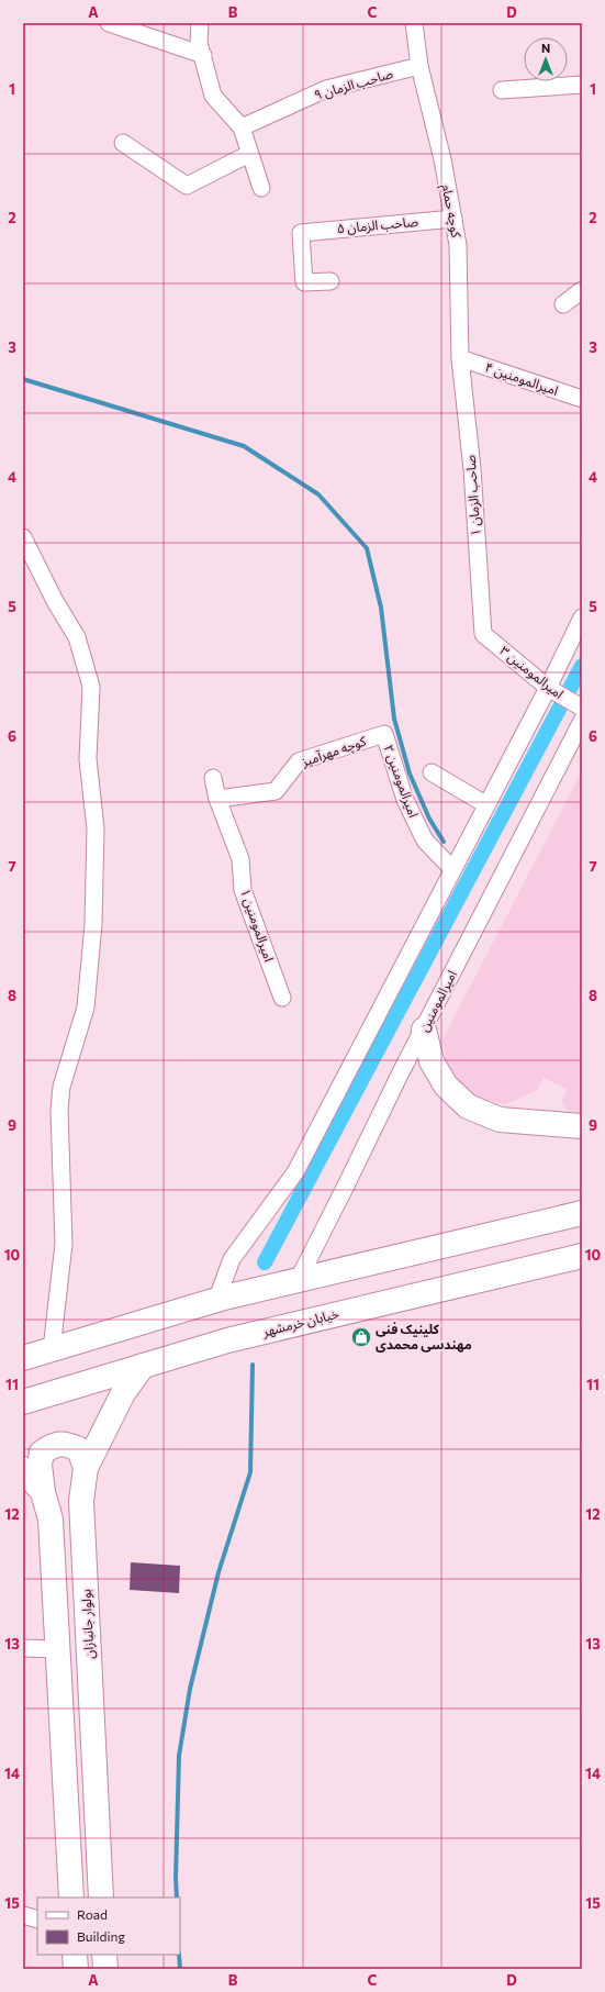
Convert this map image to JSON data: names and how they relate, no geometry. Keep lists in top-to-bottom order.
{
  "streets": {
    "main road": ["خیابان خرمشهر", "بولوار جانبازان"],
    "street": [
      "صاحب الزمان ۹",
      "کوچه حمام",
      "صاحب الزمان ۵",
      "امیرالمومنین ۴",
      "صاحب الزمان ۱",
      "امیرالمومنین ۳",
      "کوچه مهرآمیز",
      "امیرالمومنین ۲",
      "امیرالمومنین ۱",
      "امیرالمومنین"
    ]
  },
  "crossings": [
    ["صاحب الزمان ۹", "کوچه حمام"],
    ["کوچه حمام", "صاحب الزمان ۵"],
    ["کوچه حمام", "امیرالمومنین ۴"],
    ["کوچه حمام", "صاحب الزمان ۱"],
    ["امیرالمومنین ۴", "صاحب الزمان ۱"],
    ["صاحب الزمان ۱", "امیرالمومنین ۳"],
    ["کوچه مهرآمیز", "امیرالمومنین ۲"],
    ["کوچه مهرآمیز", "امیرالمومنین ۱"],
    ["خیابان خرمشهر", "بولوار جانبازان"]
  ],
  "places": {
    "shop": ["کلینیک فنی مهندسی محمدی"]
  },
  "legend": ["Road", "Building"],
  "north": "top",
  "grid": {
    "columns": [
      "A",
      "B",
      "C",
      "D"
    ],
    "rows": [
      "1",
      "2",
      "3",
      "4",
      "5",
      "6",
      "7",
      "8",
      "9",
      "10",
      "11",
      "12",
      "13",
      "14",
      "15"
    ]
  }
}
